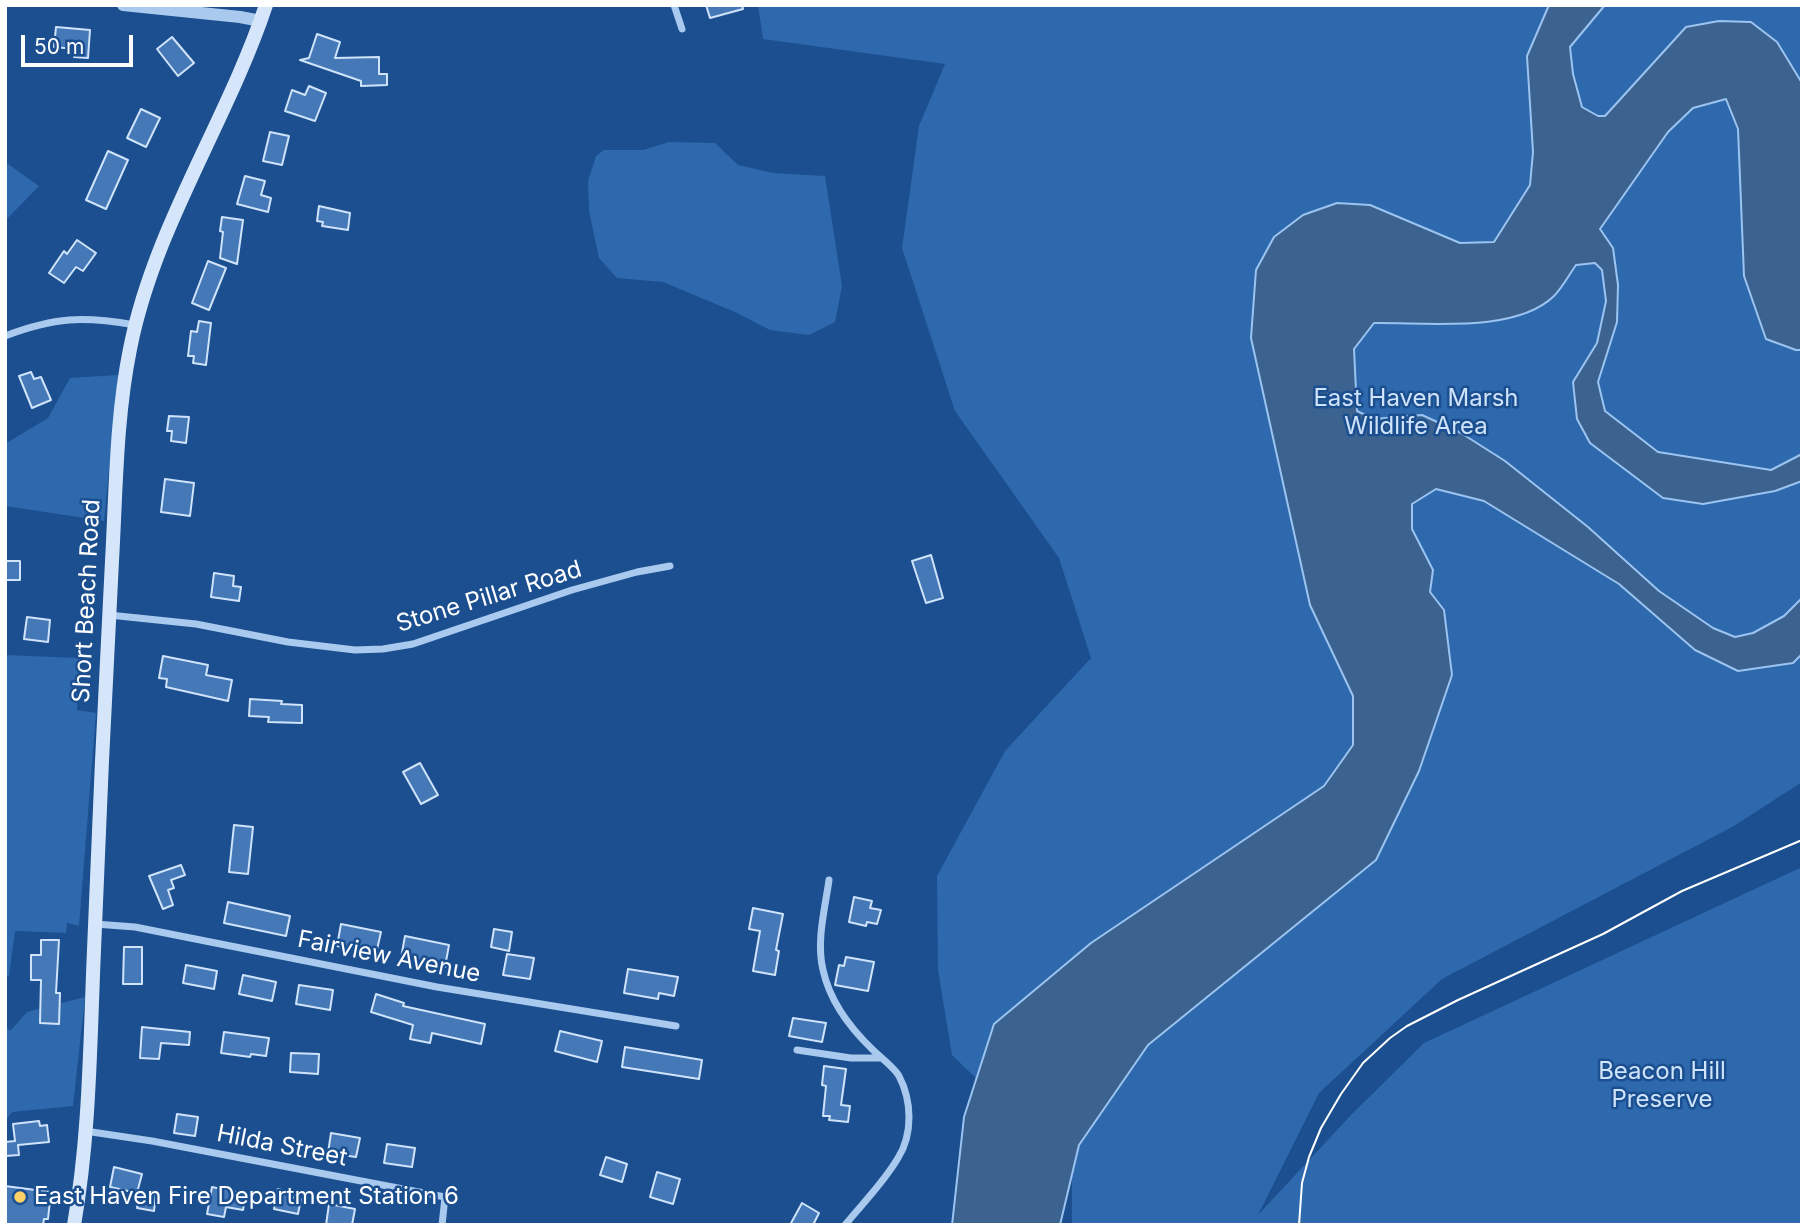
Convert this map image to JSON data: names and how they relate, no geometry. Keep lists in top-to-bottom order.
{
  "streets": {
    "main road": ["Short Beach Road"],
    "street": ["Stone Pillar Road", "Fairview Avenue", "Hilda Street"]
  },
  "crossings": [
    ["Stone Pillar Road", "Short Beach Road"],
    ["Short Beach Road", "Fairview Avenue"],
    ["Short Beach Road", "Hilda Street"]
  ],
  "parks": ["East Haven Marsh Wildlife Area", "Beacon Hill Preserve"],
  "places": ["East Haven Fire Department Station 6"],
  "scale_bar": "50 m"
}
